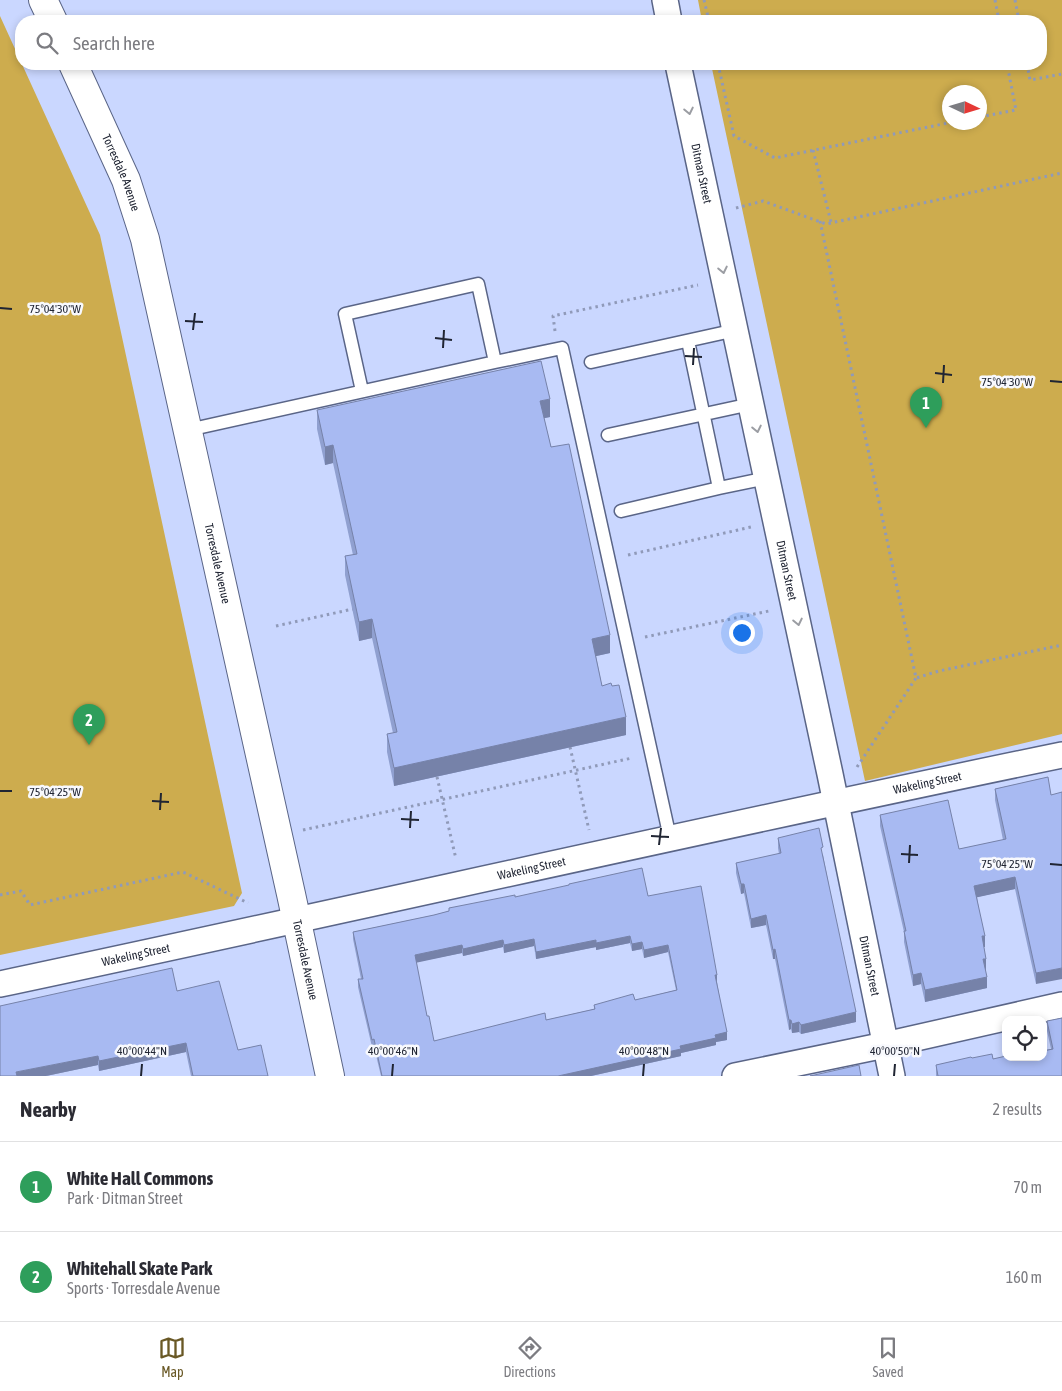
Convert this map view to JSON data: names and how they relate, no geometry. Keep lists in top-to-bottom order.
{
  "streets": {
    "main road": ["Torresdale Avenue"],
    "street": ["Ditman Street", "Wakeling Street"]
  },
  "crossings": [
    ["Torresdale Avenue", "Wakeling Street"],
    ["Ditman Street", "Wakeling Street"]
  ],
  "one_way": ["Ditman Street"],
  "north": "right",
  "page": {
    "search": "Search here",
    "pins": ["1", "2"],
    "heading": ["Nearby", "2 results"],
    "list": [
      {
        "mark": "1",
        "name": "White Hall Commons",
        "note": "Park · Ditman Street",
        "value": "70 m"
      },
      {
        "mark": "2",
        "name": "Whitehall Skate Park",
        "note": "Sports · Torresdale Avenue",
        "value": "160 m"
      }
    ],
    "nav": ["Map", "Directions", "Saved"]
  },
  "coordinates": [
    "75°04'30\"W",
    "75°04'25\"W",
    "40°00'44\"N",
    "40°00'46\"N",
    "40°00'48\"N",
    "40°00'50\"N"
  ]
}
